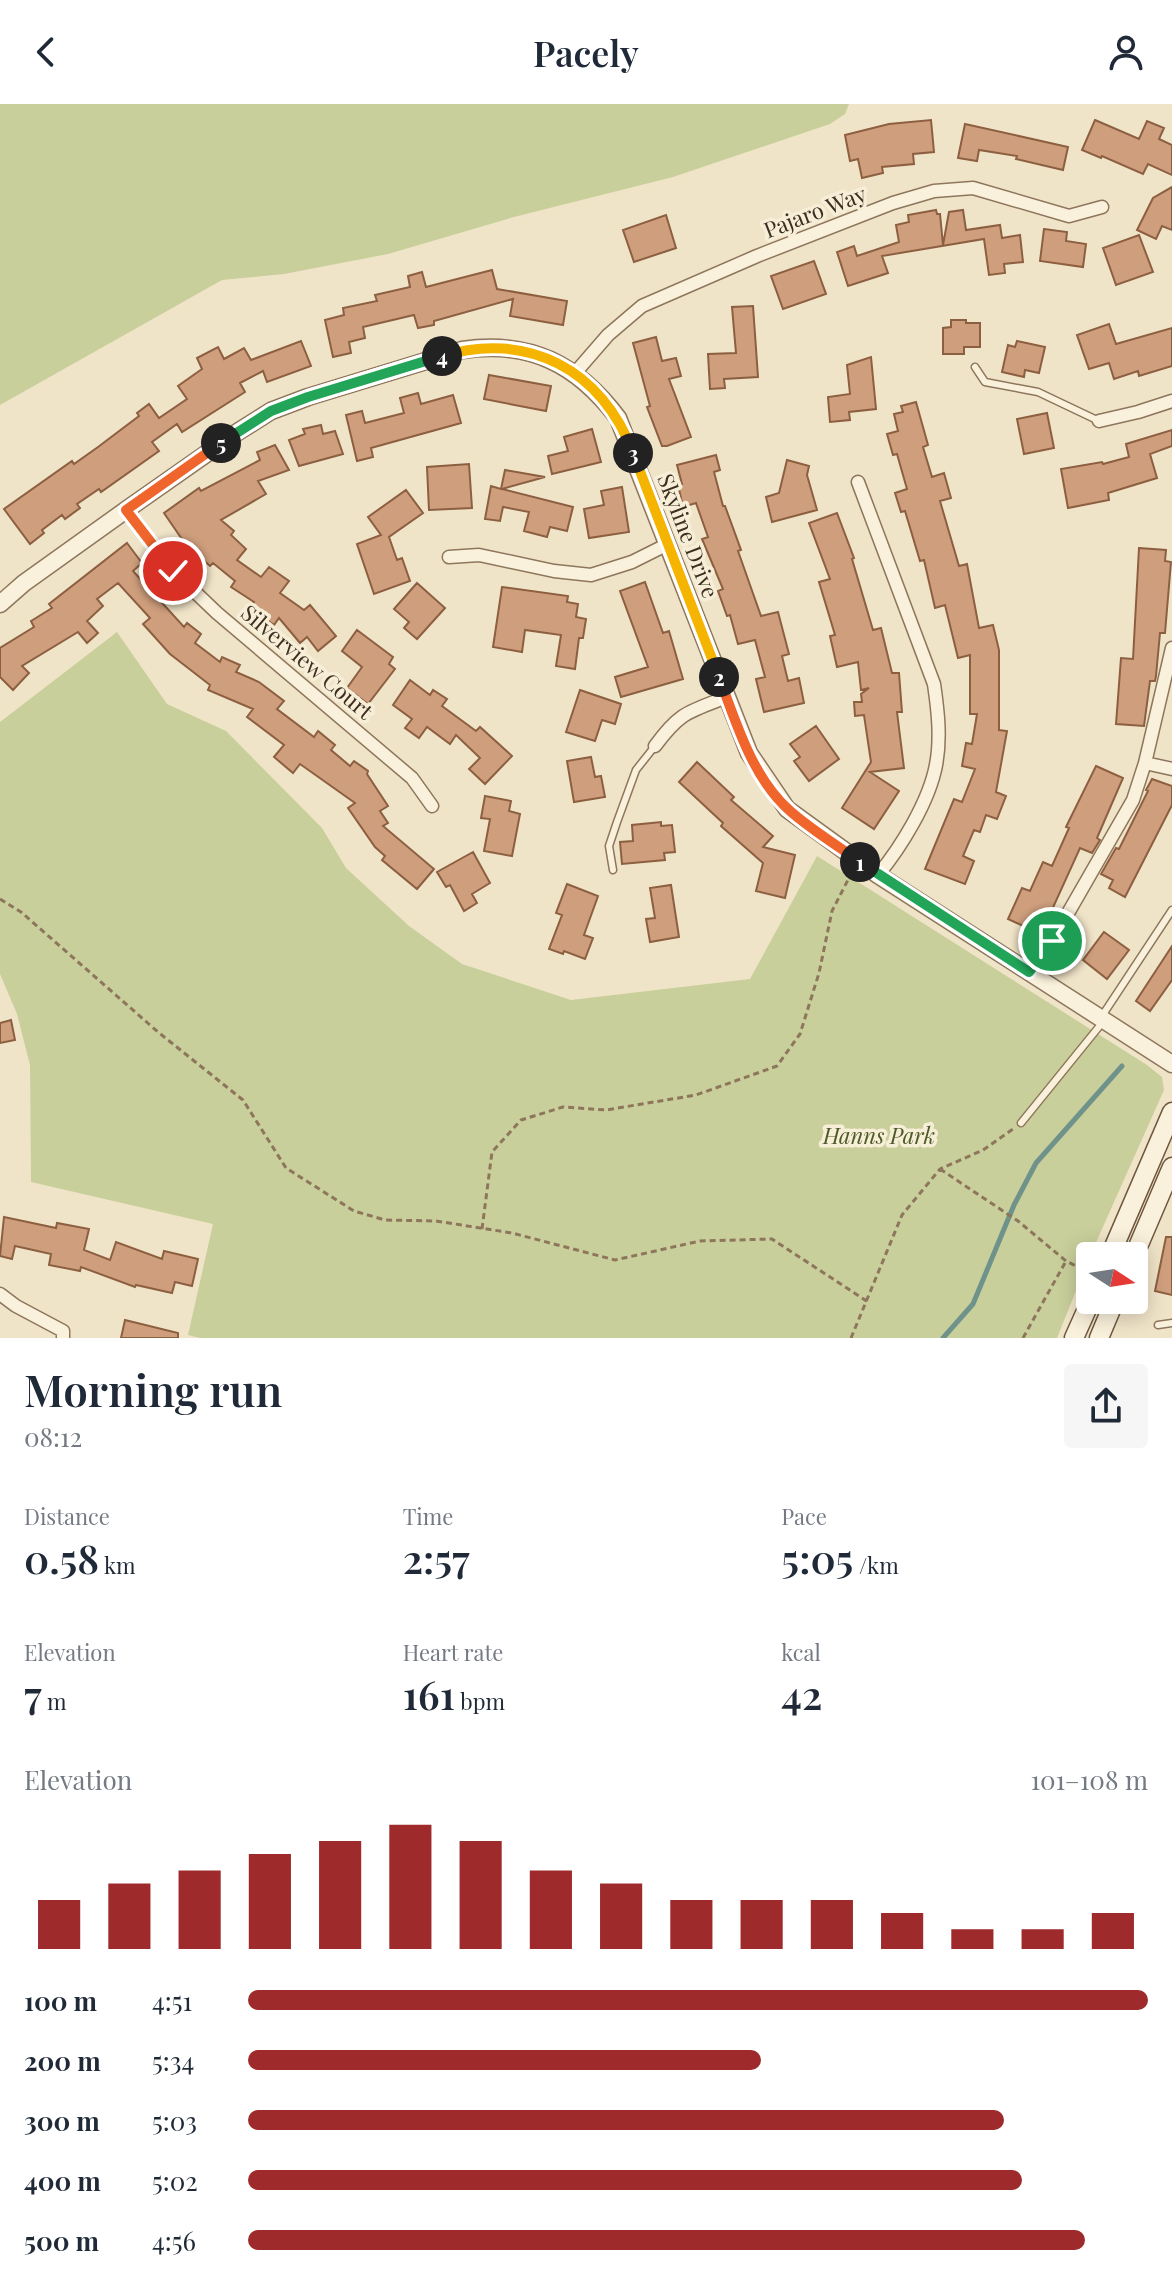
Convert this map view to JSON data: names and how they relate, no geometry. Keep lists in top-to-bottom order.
{
  "streets": {
    "street": ["Pajaro Way", "Skyline Drive", "Silverview Court"]
  },
  "crossings": [
    ["Pajaro Way", "Skyline Drive"],
    ["Skyline Drive", "Silverview Court"]
  ],
  "parks": ["Hanns Park"],
  "north": "right",
  "page": {
    "header": "Pacely",
    "pins": [
      "4",
      "5",
      "3",
      "2",
      "1"
    ],
    "heading": ["Morning run", "08:12"],
    "stats": [
      ["Distance", "0.58 km"],
      ["Time", "2:57"],
      ["Pace", "5:05 /km"],
      ["Elevation", "7 m"],
      ["Heart rate", "161 bpm"],
      ["kcal", "42"]
    ],
    "chart": ["Elevation", "101–108 m"],
    "list": [
      {
        "name": "100 m",
        "note": "4:51"
      },
      {
        "name": "200 m",
        "note": "5:34"
      },
      {
        "name": "300 m",
        "note": "5:03"
      },
      {
        "name": "400 m",
        "note": "5:02"
      },
      {
        "name": "500 m",
        "note": "4:56"
      }
    ]
  }
}
